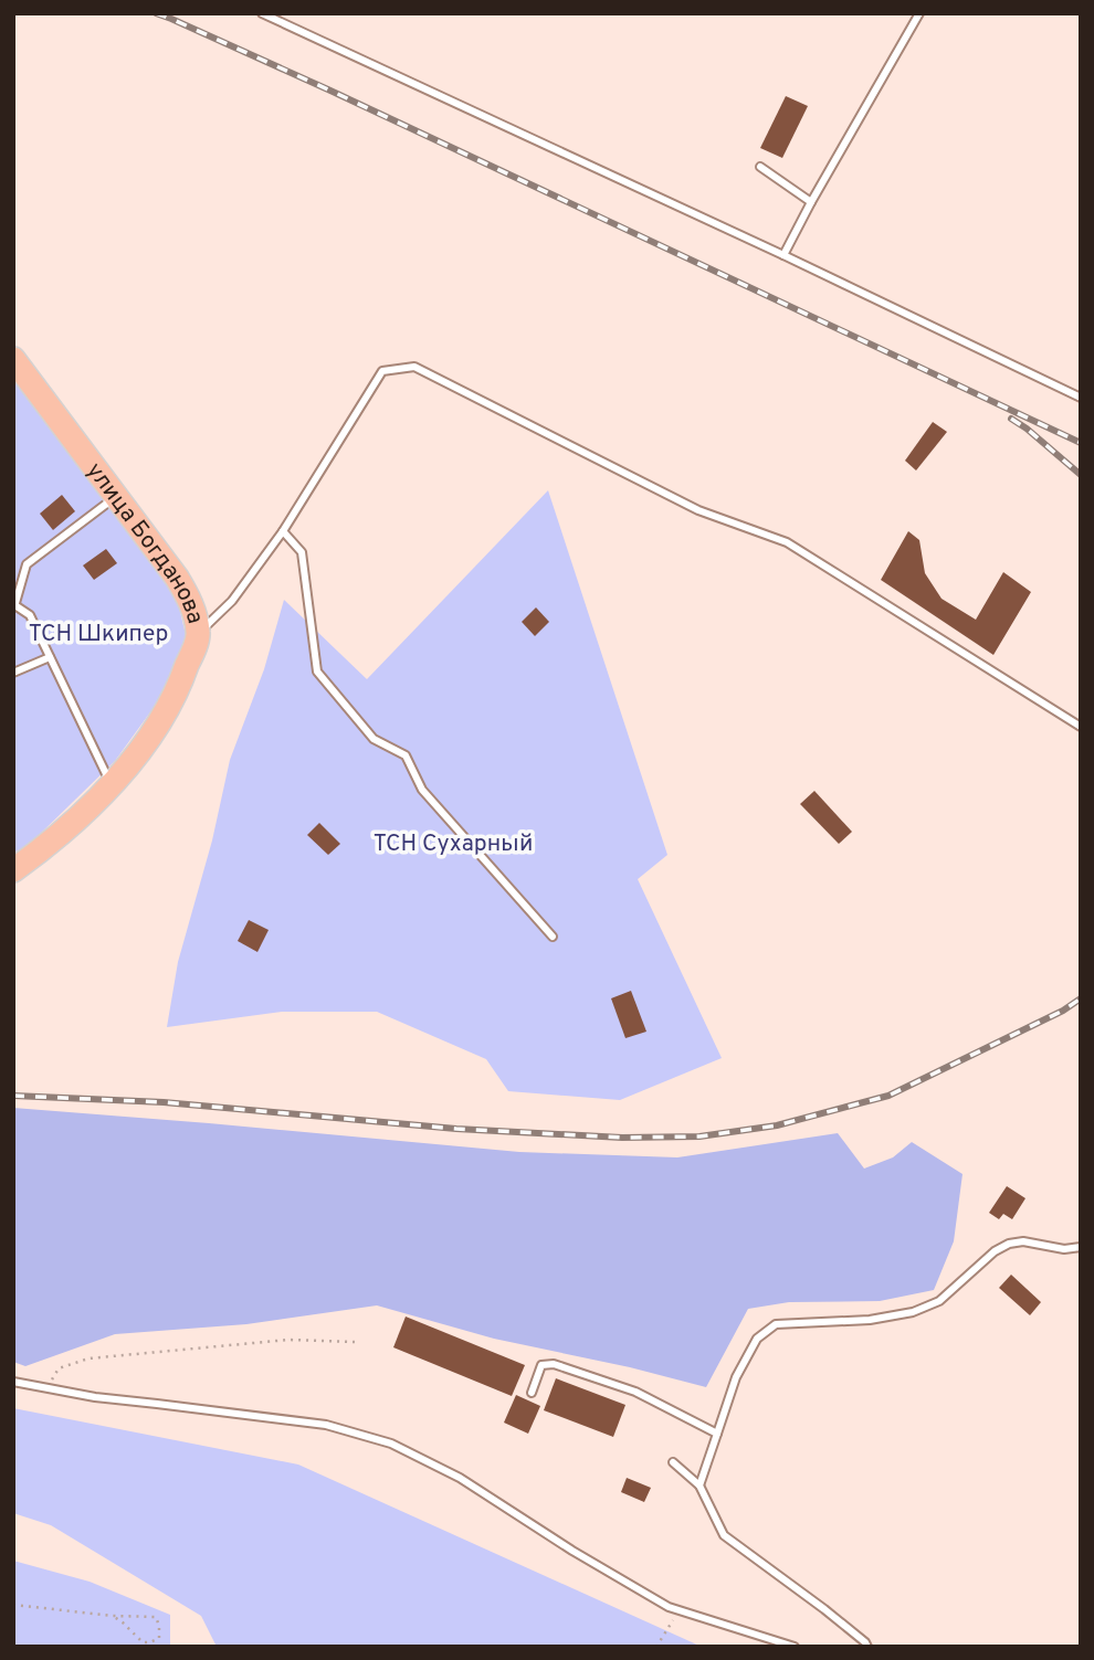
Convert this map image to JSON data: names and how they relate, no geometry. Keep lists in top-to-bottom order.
{
  "streets": {
    "main road": ["улица Богданова"]
  },
  "parks": ["ТСН Шкипер", "ТСН Сухарный"]
}
